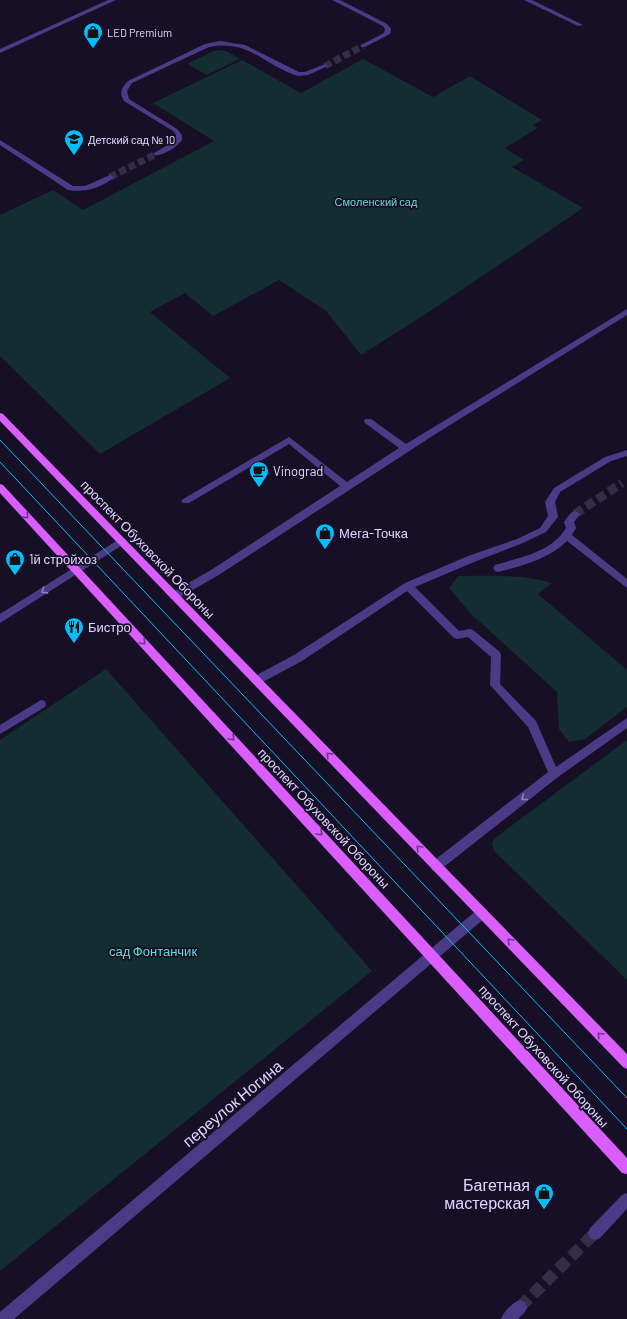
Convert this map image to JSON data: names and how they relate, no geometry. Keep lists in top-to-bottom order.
{
  "streets": {
    "main road": ["проспект Обуховской Обороны"],
    "street": ["переулок Ногина"]
  },
  "crossings": [
    ["проспект Обуховской Обороны", "переулок Ногина"]
  ],
  "parks": ["Смоленский сад", "сад Фонтанчик"],
  "places": {
    "shop": [
      "LED Premium",
      "Мега-Точка",
      "1й стройхоз",
      "Багетная мастерская"
    ],
    "school or university": ["Детский сад № 10"],
    "cafe": ["Vinograd"],
    "restaurant": ["Бистро"]
  }
}
